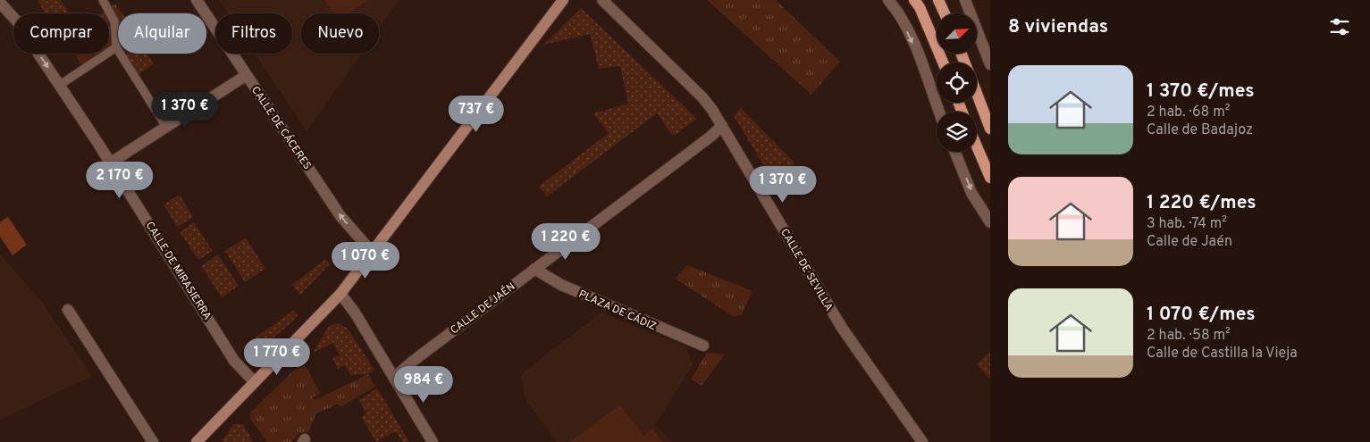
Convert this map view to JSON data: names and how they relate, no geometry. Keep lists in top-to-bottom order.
{
  "streets": {
    "street": [
      "CALLE DE CÁCERES",
      "CALLE DE SEVILLA",
      "CALLE DE MIRASIERRA",
      "CALLE DE JAÉN",
      "PLAZA DE CÁDIZ"
    ]
  },
  "crossings": [
    ["CALLE DE SEVILLA", "CALLE DE JAÉN"],
    ["CALLE DE JAÉN", "PLAZA DE CÁDIZ"]
  ],
  "one_way": ["CALLE DE CÁCERES"],
  "north": "top right",
  "page": {
    "heading": "8 viviendas",
    "chip": [
      "Comprar",
      "Alquilar",
      "Filtros",
      "Nuevo"
    ],
    "list": [
      {
        "name": "1 370 €/mes",
        "note": "2 hab. · 68 m² · Calle de Badajoz"
      },
      {
        "name": "1 220 €/mes",
        "note": "3 hab. · 74 m² · Calle de Jaén"
      },
      {
        "name": "1 070 €/mes",
        "note": "2 hab. · 58 m² · Calle de Castilla la Vieja"
      }
    ],
    "price": [
      "1 370 €",
      "737 €",
      "2 170 €",
      "1 370 €",
      "1 220 €",
      "1 070 €",
      "1 770 €",
      "984 €"
    ]
  }
}
